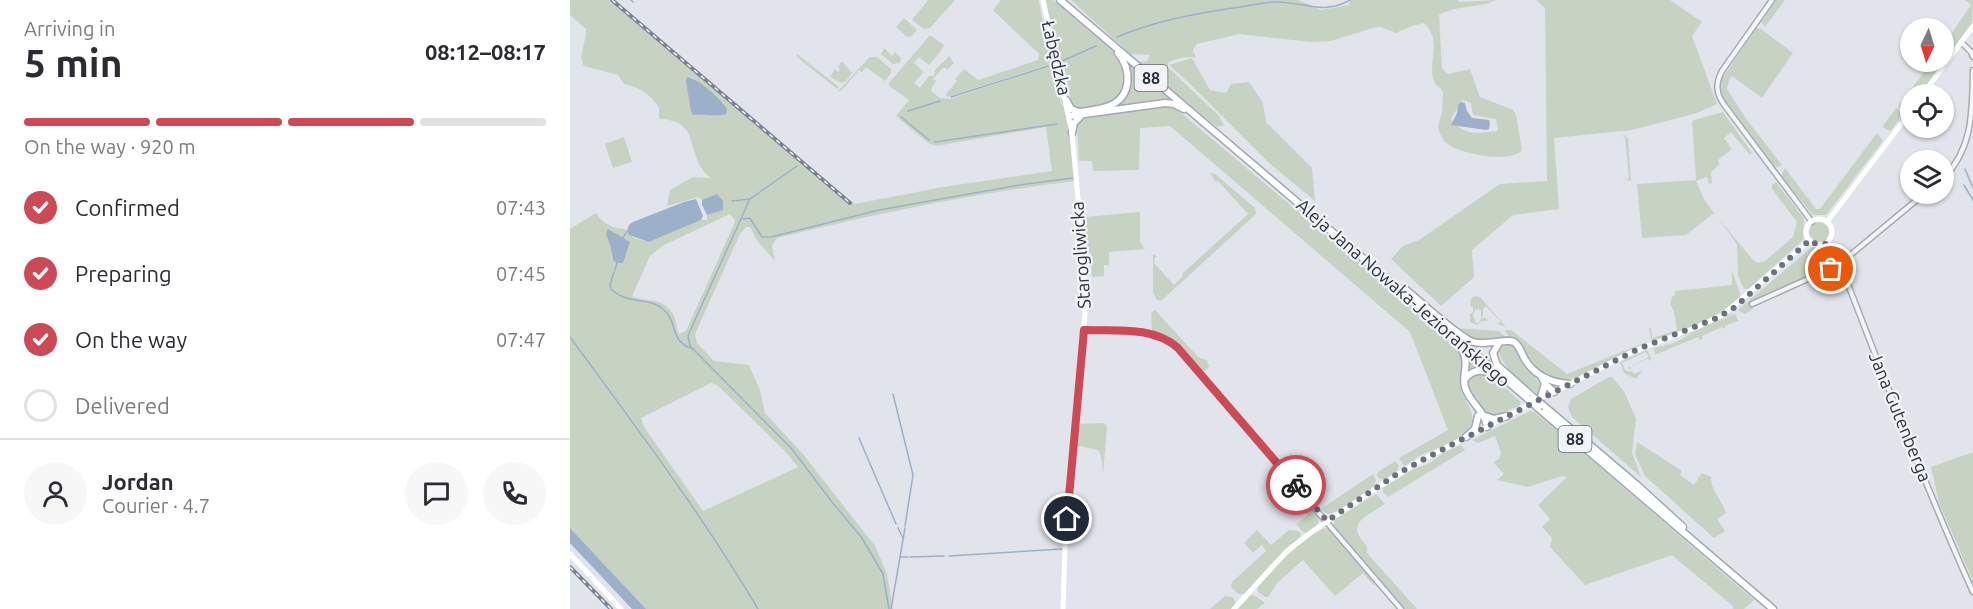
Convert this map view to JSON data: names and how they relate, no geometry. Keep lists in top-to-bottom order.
{
  "streets": {
    "main road": ["88", "Aleja Jana Nowaka-Jeziorańskiego"],
    "street": ["Łabędzka", "Starogliwicka", "Jana Gutenberga"]
  },
  "crossings": [
    ["Łabędzka", "Starogliwicka"]
  ],
  "north": "bottom",
  "page": {
    "heading": ["5 min", "Arriving in", "08:12–08:17"],
    "panel": ["Jordan", "Courier · 4.7"],
    "bar": "On the way · 920 m",
    "list": [
      ["Confirmed", "07:43"],
      ["Preparing", "07:45"],
      ["On the way", "07:47"],
      "Delivered"
    ]
  }
}
